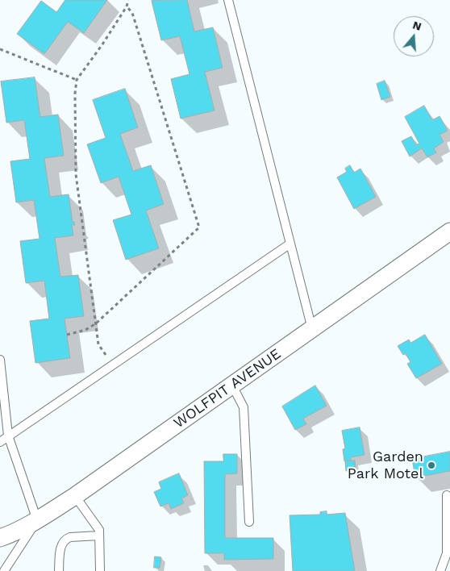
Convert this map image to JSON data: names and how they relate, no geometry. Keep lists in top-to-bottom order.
{
  "streets": {
    "street": ["WOLFPIT AVENUE"]
  },
  "places": ["Garden Park Motel"],
  "north": "top"
}
